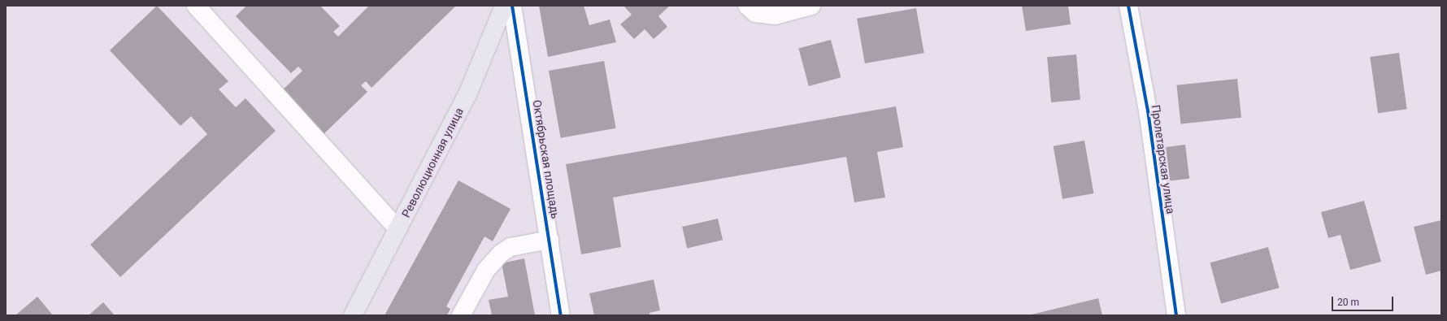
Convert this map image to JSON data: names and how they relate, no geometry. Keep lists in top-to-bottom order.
{
  "streets": {
    "main road": ["Революционная улица"],
    "street": ["Октябрьская площадь", "Пролетарская улица"]
  },
  "scale_bar": "20 m"
}
